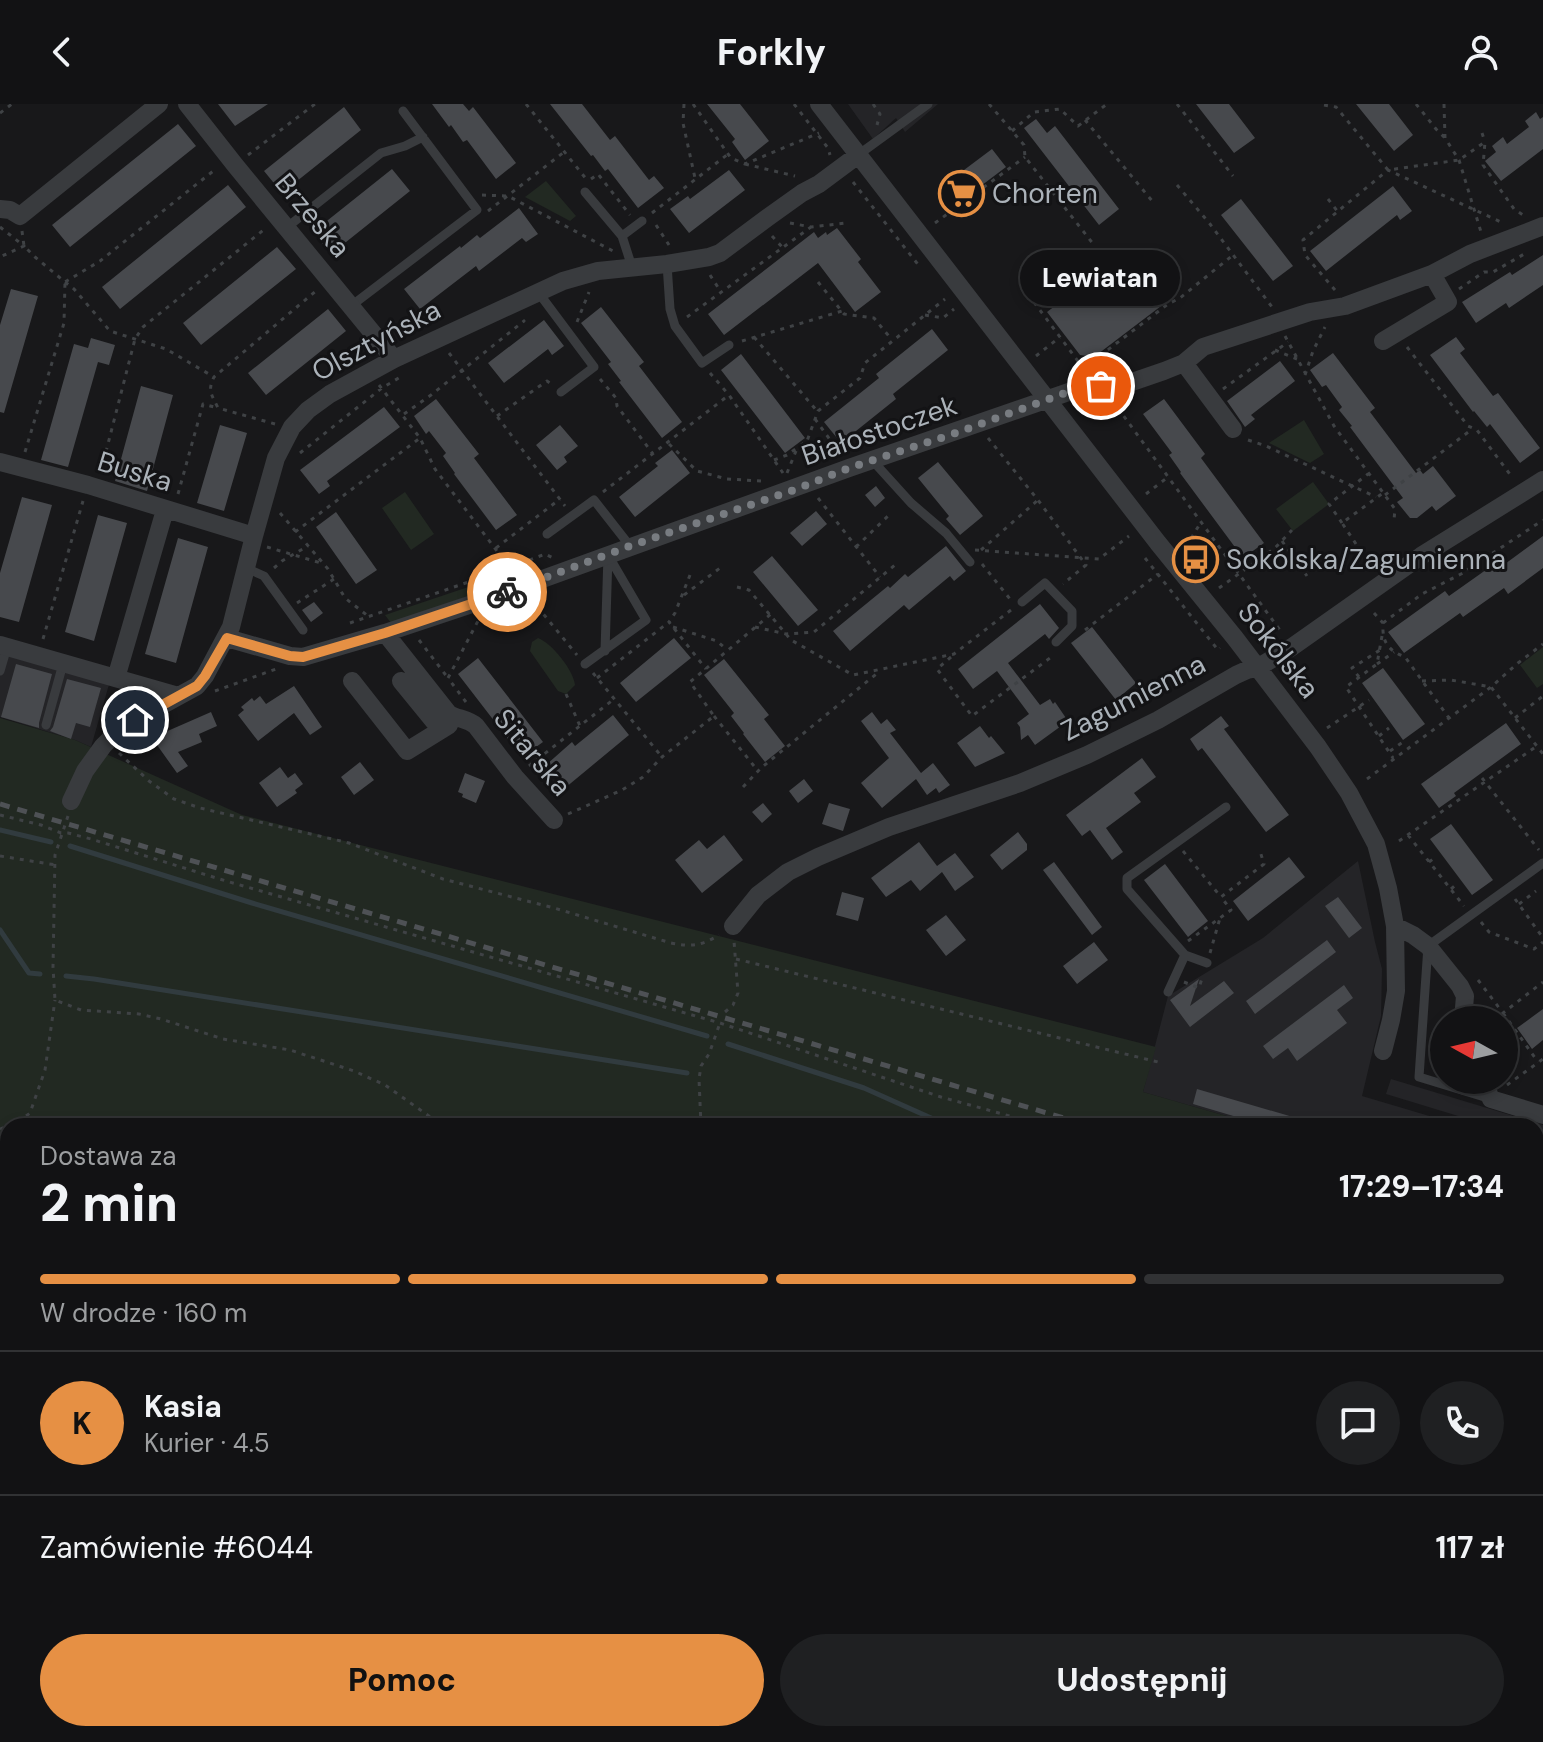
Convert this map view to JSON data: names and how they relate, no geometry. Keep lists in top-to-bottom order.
{
  "streets": {
    "street": [
      "Brzeska",
      "Olsztyńska",
      "Białostoczek",
      "Buska",
      "Sokólska",
      "Zagumienna",
      "Sitarska"
    ]
  },
  "crossings": [
    ["Brzeska", "Olsztyńska"],
    ["Olsztyńska", "Białostoczek"],
    ["Olsztyńska", "Buska"],
    ["Olsztyńska", "Sokólska"],
    ["Białostoczek", "Sokólska"],
    ["Białostoczek", "Sitarska"],
    ["Sokólska", "Zagumienna"]
  ],
  "places": {
    "supermarket": ["Chorten"],
    "other": ["Lewiatan"],
    "bus stop": ["Sokólska/Zagumienna"]
  },
  "north": "left",
  "page": {
    "header": "Forkly",
    "bubble": "Lewiatan",
    "heading": ["2 min", "Dostawa za", "17:29–17:34"],
    "panel": [
      "Kasia",
      "Kurier · 4.5",
      "Zamówienie #6044",
      "117 zł"
    ],
    "bar": "W drodze · 160 m",
    "round": "K",
    "buttons": ["Pomoc", "Udostępnij"]
  }
}
